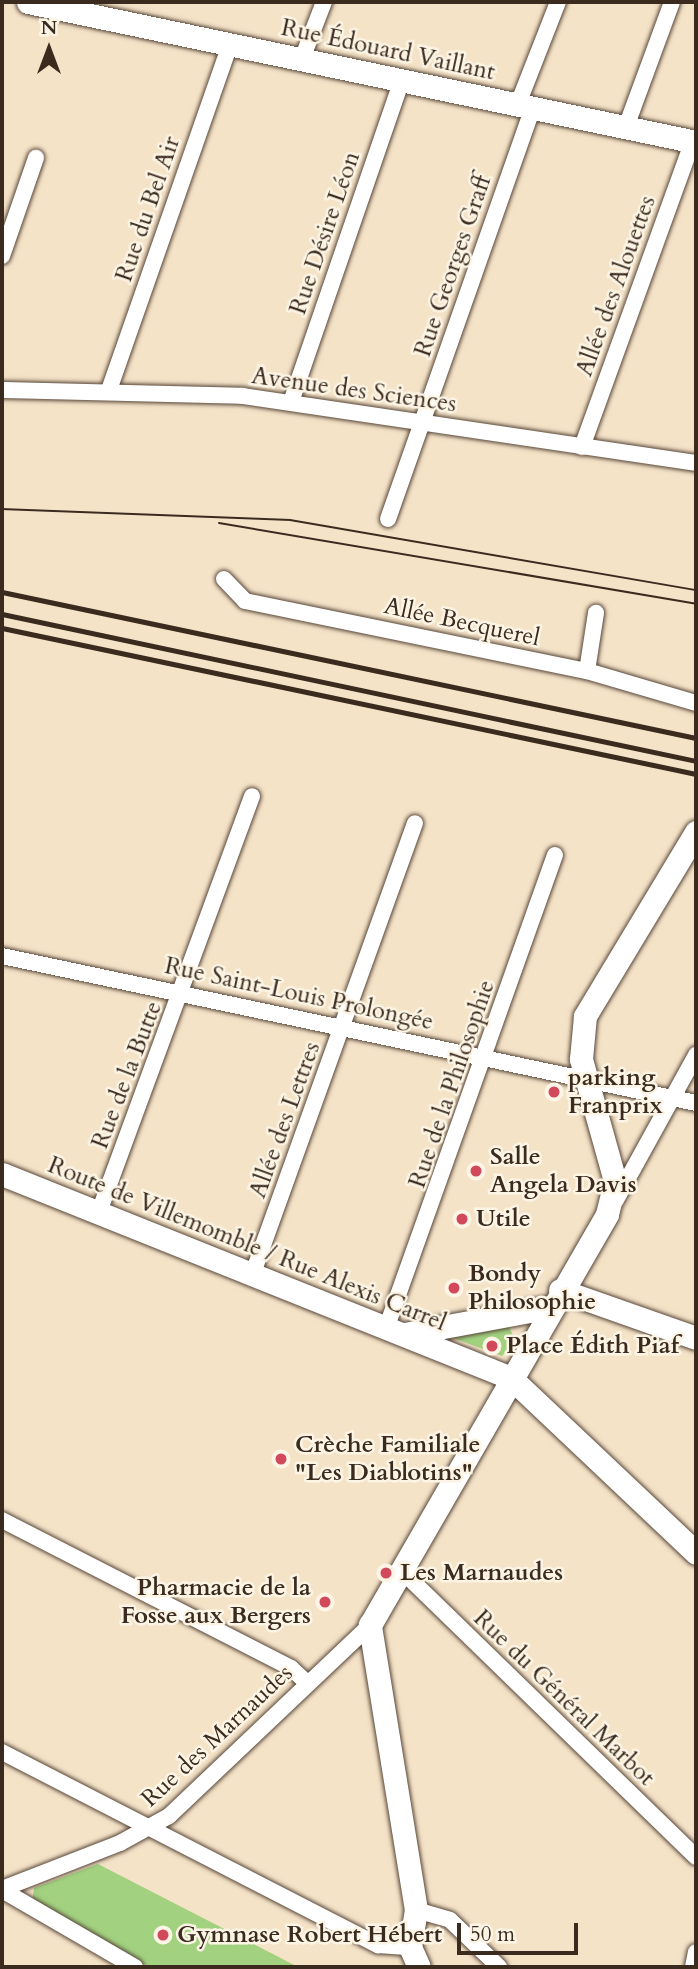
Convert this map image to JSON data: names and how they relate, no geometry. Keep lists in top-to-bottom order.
{
  "streets": {
    "street": [
      "Rue Édouard Vaillant",
      "Rue du Bel Air",
      "Rue Désire Léon",
      "Rue Georges Graff",
      "Allée des Alouettes",
      "Avenue des Sciences",
      "Allée Becquerel",
      "Rue Saint-Louis Prolongée",
      "Rue de la Butte",
      "Rue de la Philosophie",
      "Allée des Lettres",
      "Route de Villemomble / Rue Alexis Carrel",
      "Rue du Général Marbot",
      "Rue des Marnaudes"
    ]
  },
  "crossings": [
    ["Rue Édouard Vaillant", "Rue du Bel Air"],
    ["Rue Édouard Vaillant", "Rue Désire Léon"],
    ["Rue Édouard Vaillant", "Rue Georges Graff"],
    ["Rue Édouard Vaillant", "Allée des Alouettes"],
    ["Rue du Bel Air", "Avenue des Sciences"],
    ["Rue Désire Léon", "Avenue des Sciences"],
    ["Rue Georges Graff", "Avenue des Sciences"],
    ["Allée des Alouettes", "Avenue des Sciences"],
    ["Rue Saint-Louis Prolongée", "Rue de la Butte"],
    ["Rue Saint-Louis Prolongée", "Rue de la Philosophie"],
    ["Rue Saint-Louis Prolongée", "Allée des Lettres"],
    ["Rue de la Butte", "Route de Villemomble / Rue Alexis Carrel"],
    ["Rue de la Philosophie", "Route de Villemomble / Rue Alexis Carrel"],
    ["Allée des Lettres", "Route de Villemomble / Rue Alexis Carrel"]
  ],
  "places": [
    "parking Franprix",
    "Salle Angela Davis",
    "Utile",
    "Bondy Philosophie",
    "Place Édith Piaf",
    "Crèche Familiale \"Les Diablotins\"",
    "Les Marnaudes",
    "Pharmacie de la Fosse aux Bergers",
    "Gymnase Robert Hébert"
  ],
  "scale_bar": "50 m",
  "north": "top"
}
